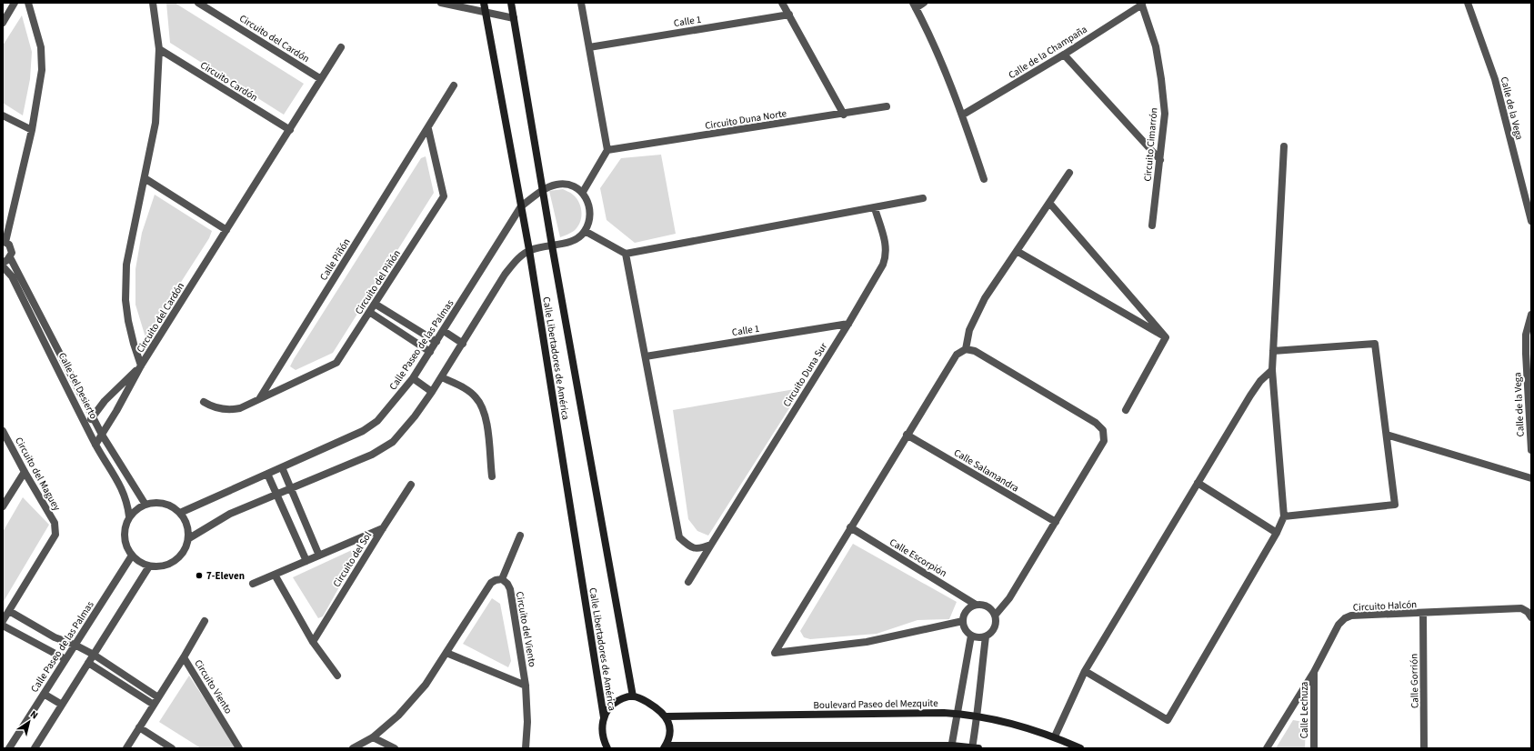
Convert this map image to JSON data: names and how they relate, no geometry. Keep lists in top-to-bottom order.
{
  "streets": {
    "street": [
      "Calle 1",
      "Circuito del Cardón",
      "Calle de la Champaña",
      "Circuito Cardón",
      "Calle de la Vega",
      "Circuito Duna Norte",
      "Circuito Cimarrón",
      "Calle Piñón",
      "Circuito del Piñón",
      "Calle Paseo de las Palmas",
      "Calle Libertadores de América",
      "Circuito Duna Sur",
      "Calle del Desierto",
      "Calle Salamandra",
      "Circuito del Maguey",
      "Calle Escorpión",
      "Circuito del Sol",
      "Circuito Halcón",
      "Circuito del Viento",
      "Calle Gorrión",
      "Circuito Viento",
      "Boulevard Paseo del Mezquite",
      "Calle Lechuza"
    ]
  },
  "crossings": [
    ["Calle 1", "Circuito Duna Sur"],
    ["Circuito del Cardón", "Circuito Cardón"],
    ["Calle de la Champaña", "Circuito Cimarrón"],
    ["Calle Piñón", "Circuito del Piñón"],
    ["Calle Paseo de las Palmas", "Calle Libertadores de América"],
    ["Calle Paseo de las Palmas", "Calle del Desierto"],
    ["Circuito Halcón", "Calle Gorrión"],
    ["Circuito Halcón", "Calle Lechuza"]
  ],
  "places": ["7-Eleven"],
  "north": "top right"
}
